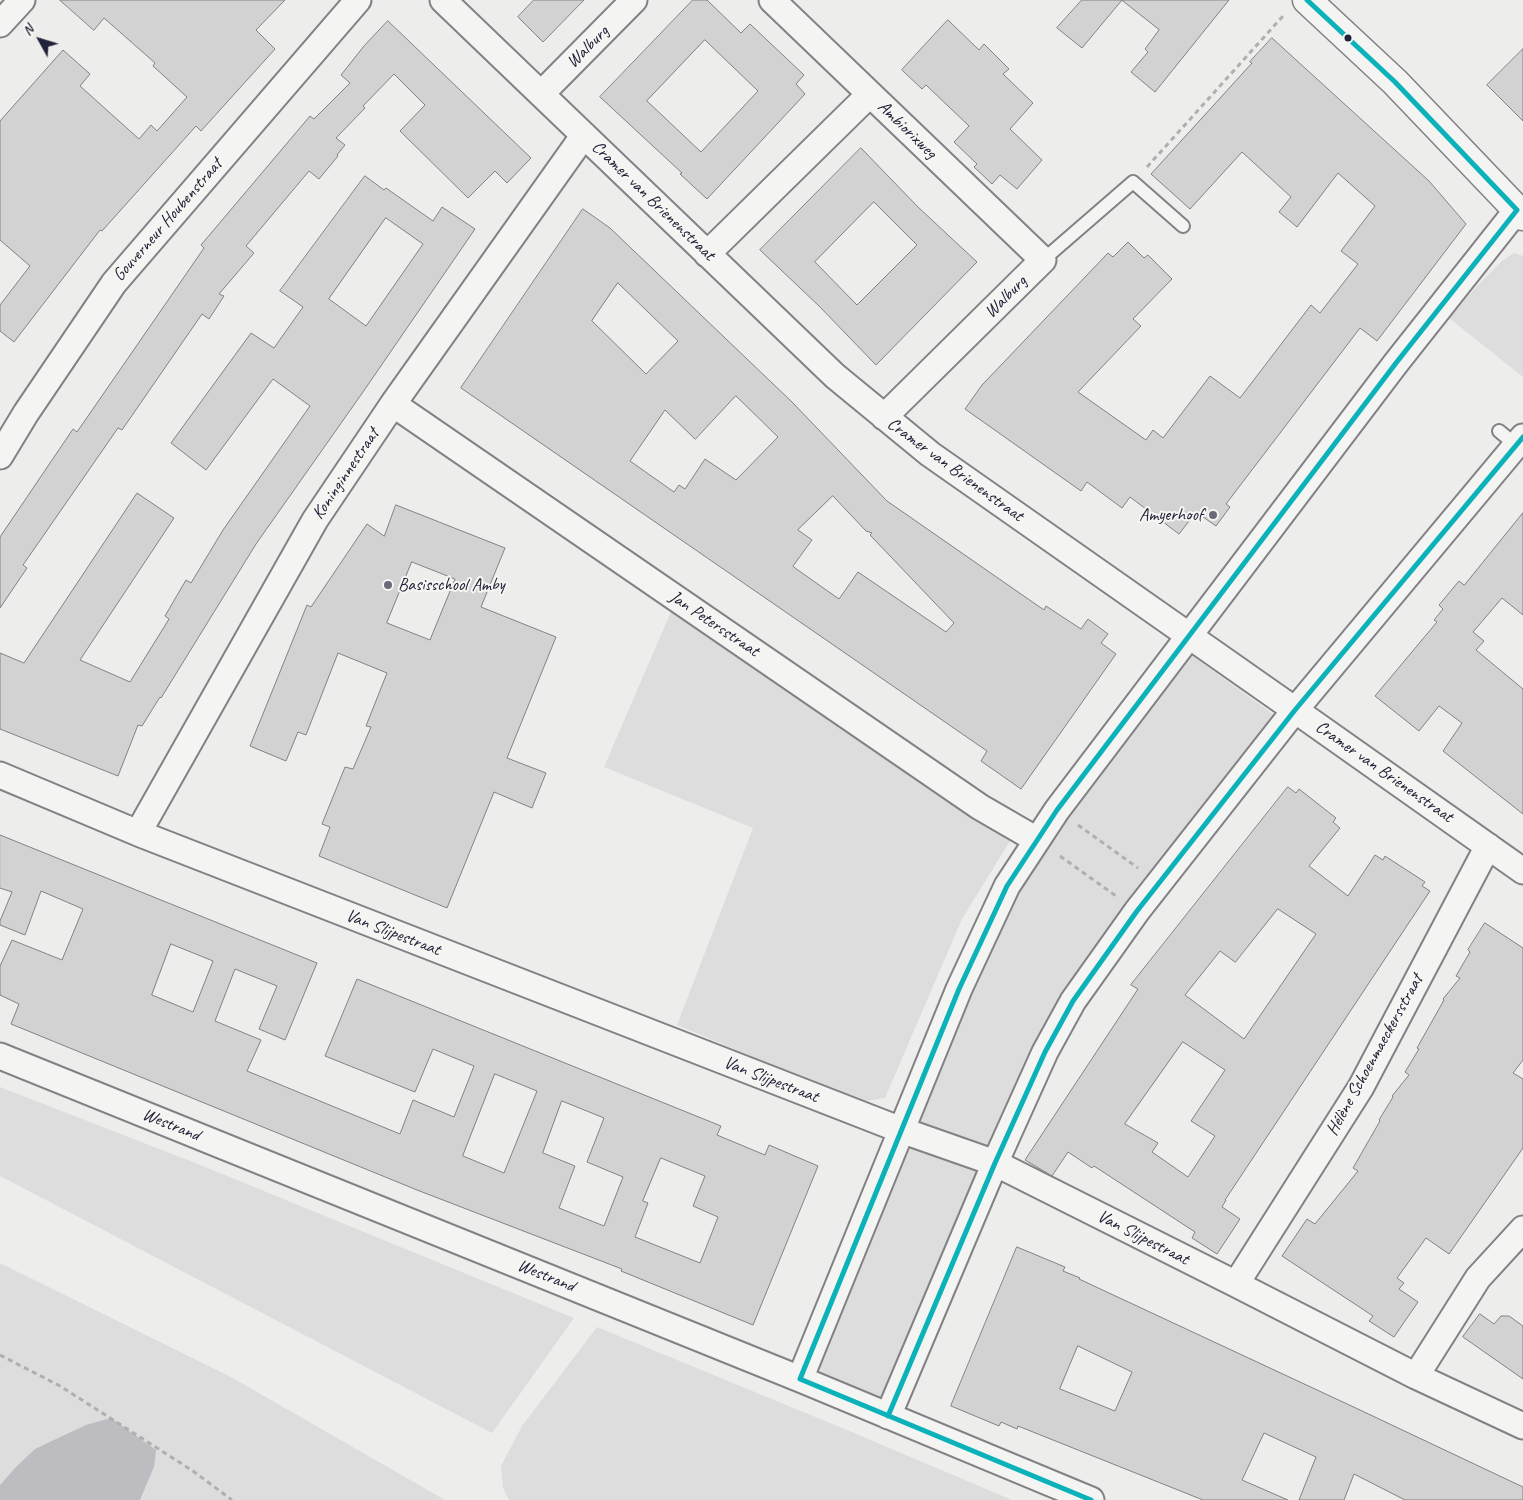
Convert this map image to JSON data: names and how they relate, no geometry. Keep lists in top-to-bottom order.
{
  "streets": {
    "street": [
      "Walburg",
      "Ambiorixweg",
      "Cramer van Brienenstraat",
      "Gouverneur Houbenstraat",
      "Koninginnestraat",
      "Jan Petersstraat",
      "Van Slijpestraat",
      "Hélène Schoenmaeckersstraat",
      "Westrand"
    ]
  },
  "crossings": [
    ["Walburg", "Ambiorixweg"],
    ["Walburg", "Cramer van Brienenstraat"],
    ["Cramer van Brienenstraat", "Koninginnestraat"],
    ["Cramer van Brienenstraat", "Hélène Schoenmaeckersstraat"],
    ["Koninginnestraat", "Jan Petersstraat"],
    ["Koninginnestraat", "Van Slijpestraat"],
    ["Van Slijpestraat", "Hélène Schoenmaeckersstraat"]
  ],
  "places": ["Amyerhoof", "Basisschool Amby"],
  "north": "top left"
}
